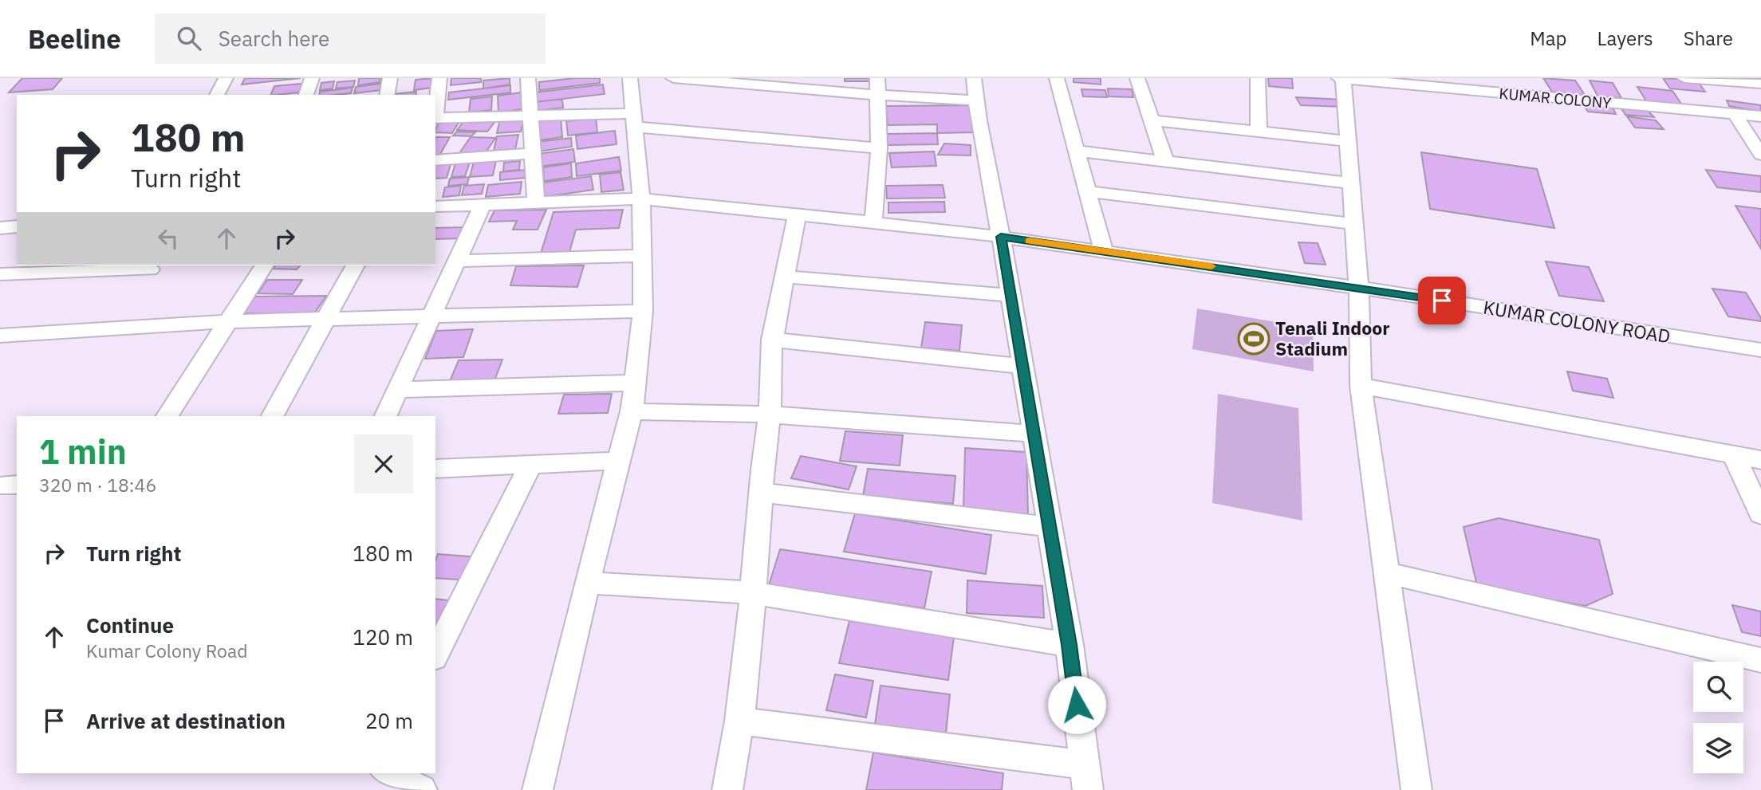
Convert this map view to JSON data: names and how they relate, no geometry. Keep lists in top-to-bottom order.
{
  "streets": {
    "street": ["KUMAR COLONY", "KUMAR COLONY ROAD"]
  },
  "places": {
    "sports": ["Tenali Indoor Stadium"]
  },
  "page": {
    "header": "Beeline",
    "search": "Search here",
    "nav": ["Map", "Layers", "Share"],
    "turn": ["180 m", "Turn right"],
    "heading": ["1 min", "320 m · 18:46"],
    "list": [
      {
        "name": "Turn right",
        "value": "180 m"
      },
      {
        "name": "Continue",
        "note": "Kumar Colony Road",
        "value": "120 m"
      },
      {
        "name": "Arrive at destination",
        "value": "20 m"
      }
    ]
  }
}
